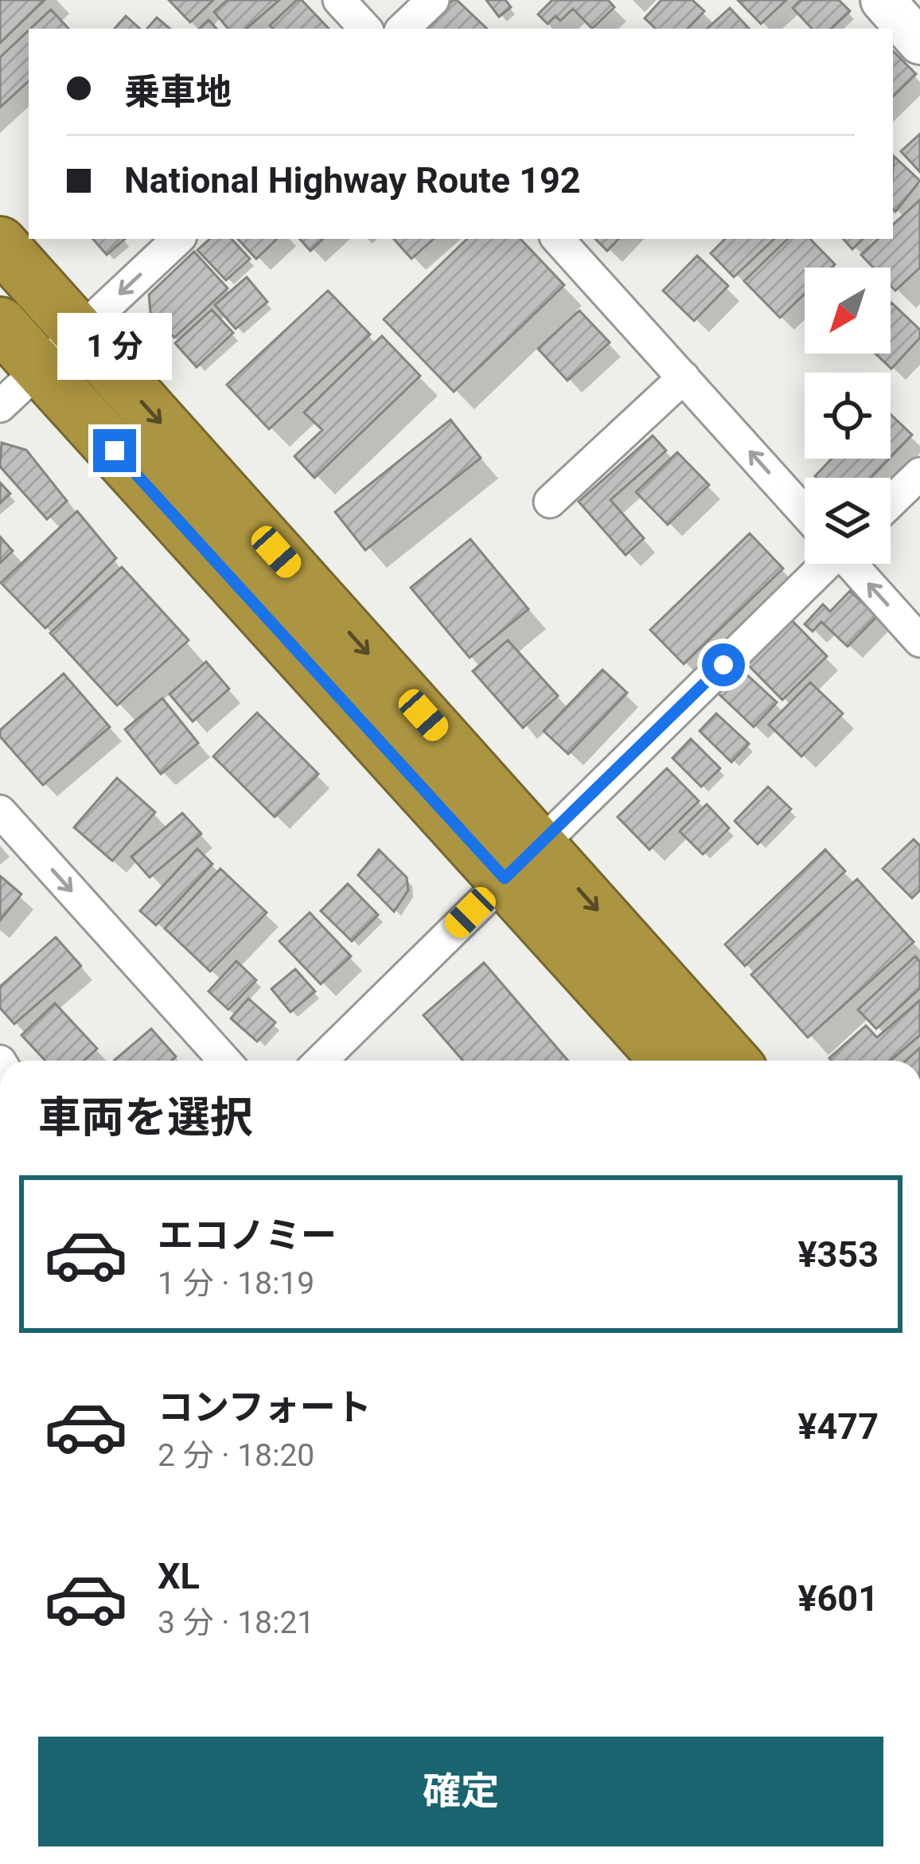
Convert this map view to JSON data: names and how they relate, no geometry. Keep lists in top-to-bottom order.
{
  "north": "bottom left",
  "page": {
    "banner": ["乗車地", "National Highway Route 192"],
    "bubble": "1 分",
    "heading": "車両を選択",
    "list": [
      {
        "name": "エコノミー",
        "note": "1 分 · 18:19",
        "value": "¥353"
      },
      {
        "name": "コンフォート",
        "note": "2 分 · 18:20",
        "value": "¥477"
      },
      {
        "name": "XL",
        "note": "3 分 · 18:21",
        "value": "¥601"
      }
    ],
    "buttons": "確定"
  }
}
